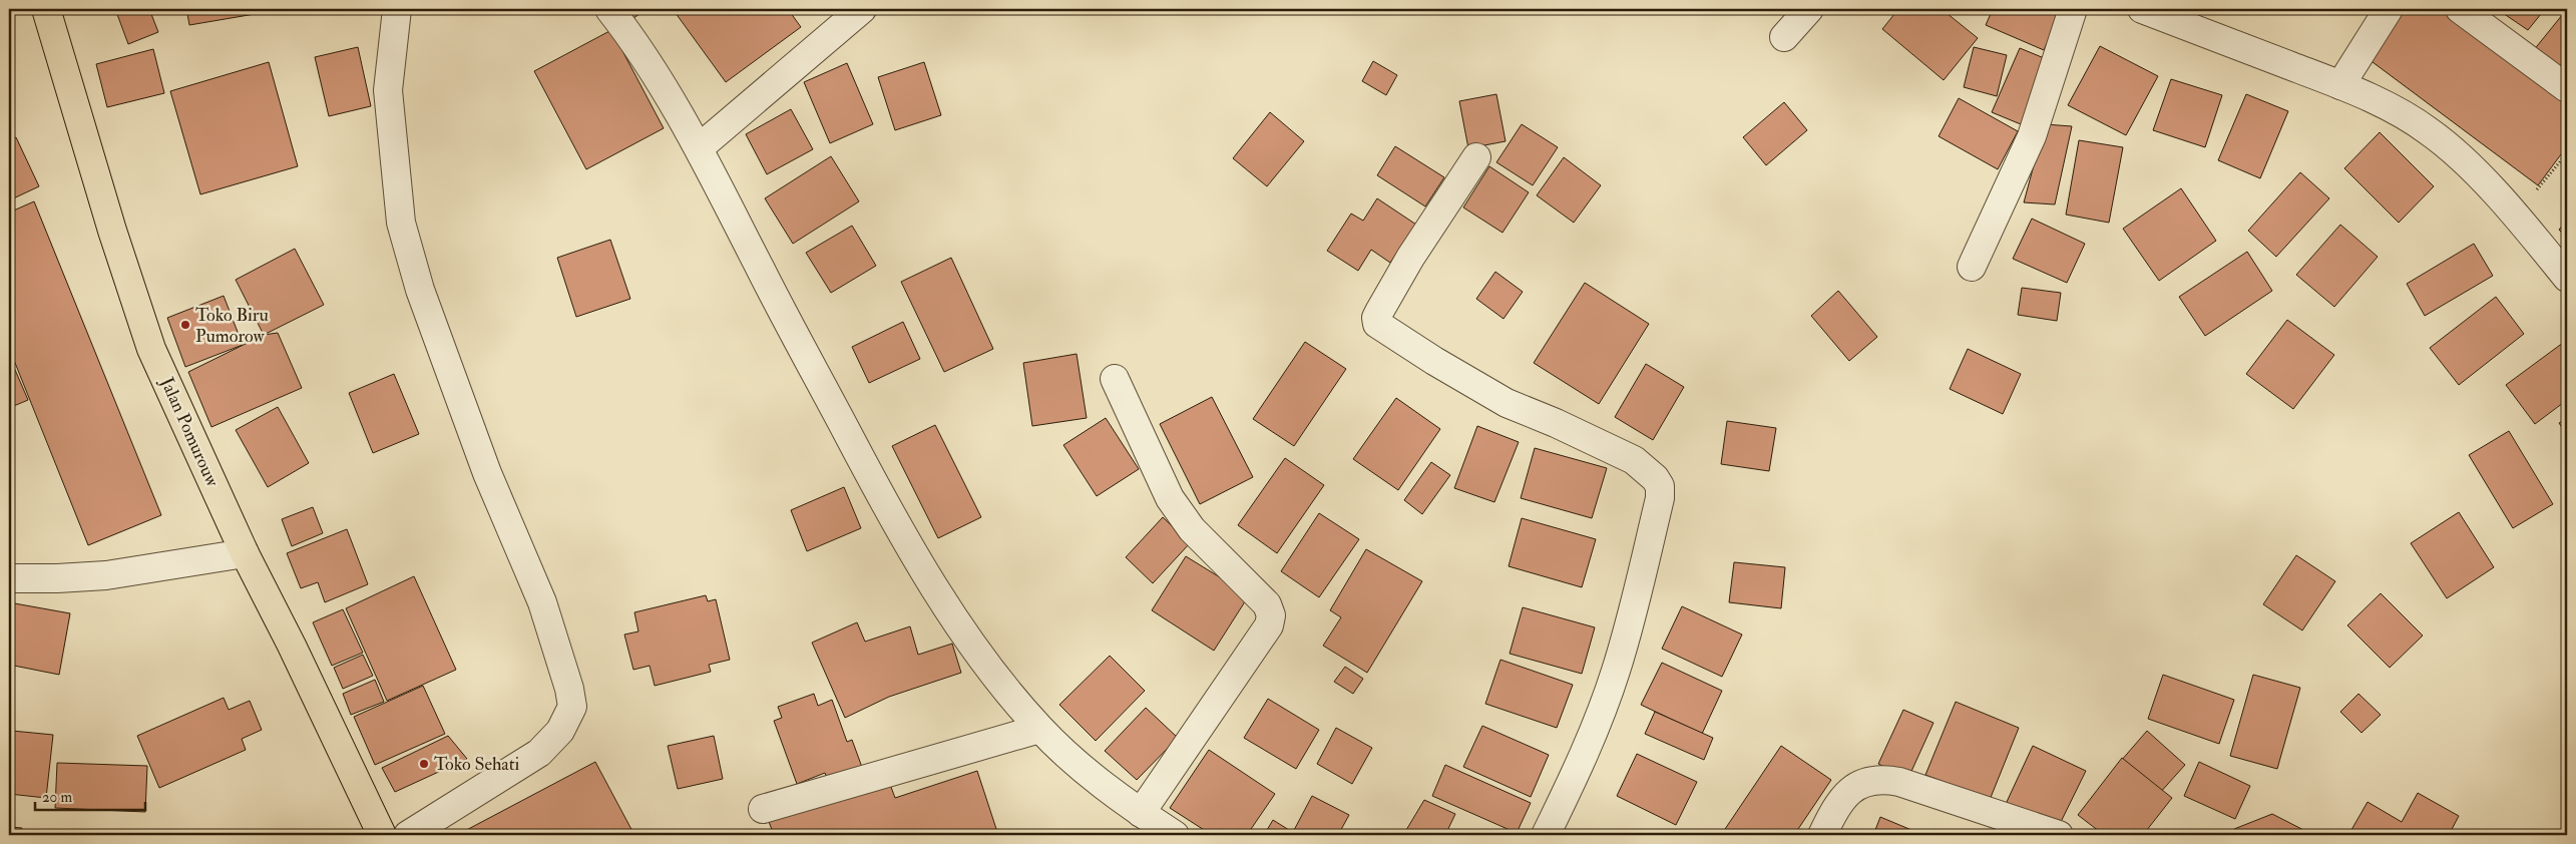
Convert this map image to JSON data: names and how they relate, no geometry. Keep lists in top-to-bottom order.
{
  "streets": {
    "main road": ["Jalan Pomurouw"]
  },
  "places": ["Toko Biru Pumorow", "Toko Sehati"],
  "scale_bar": "20 m"
}
